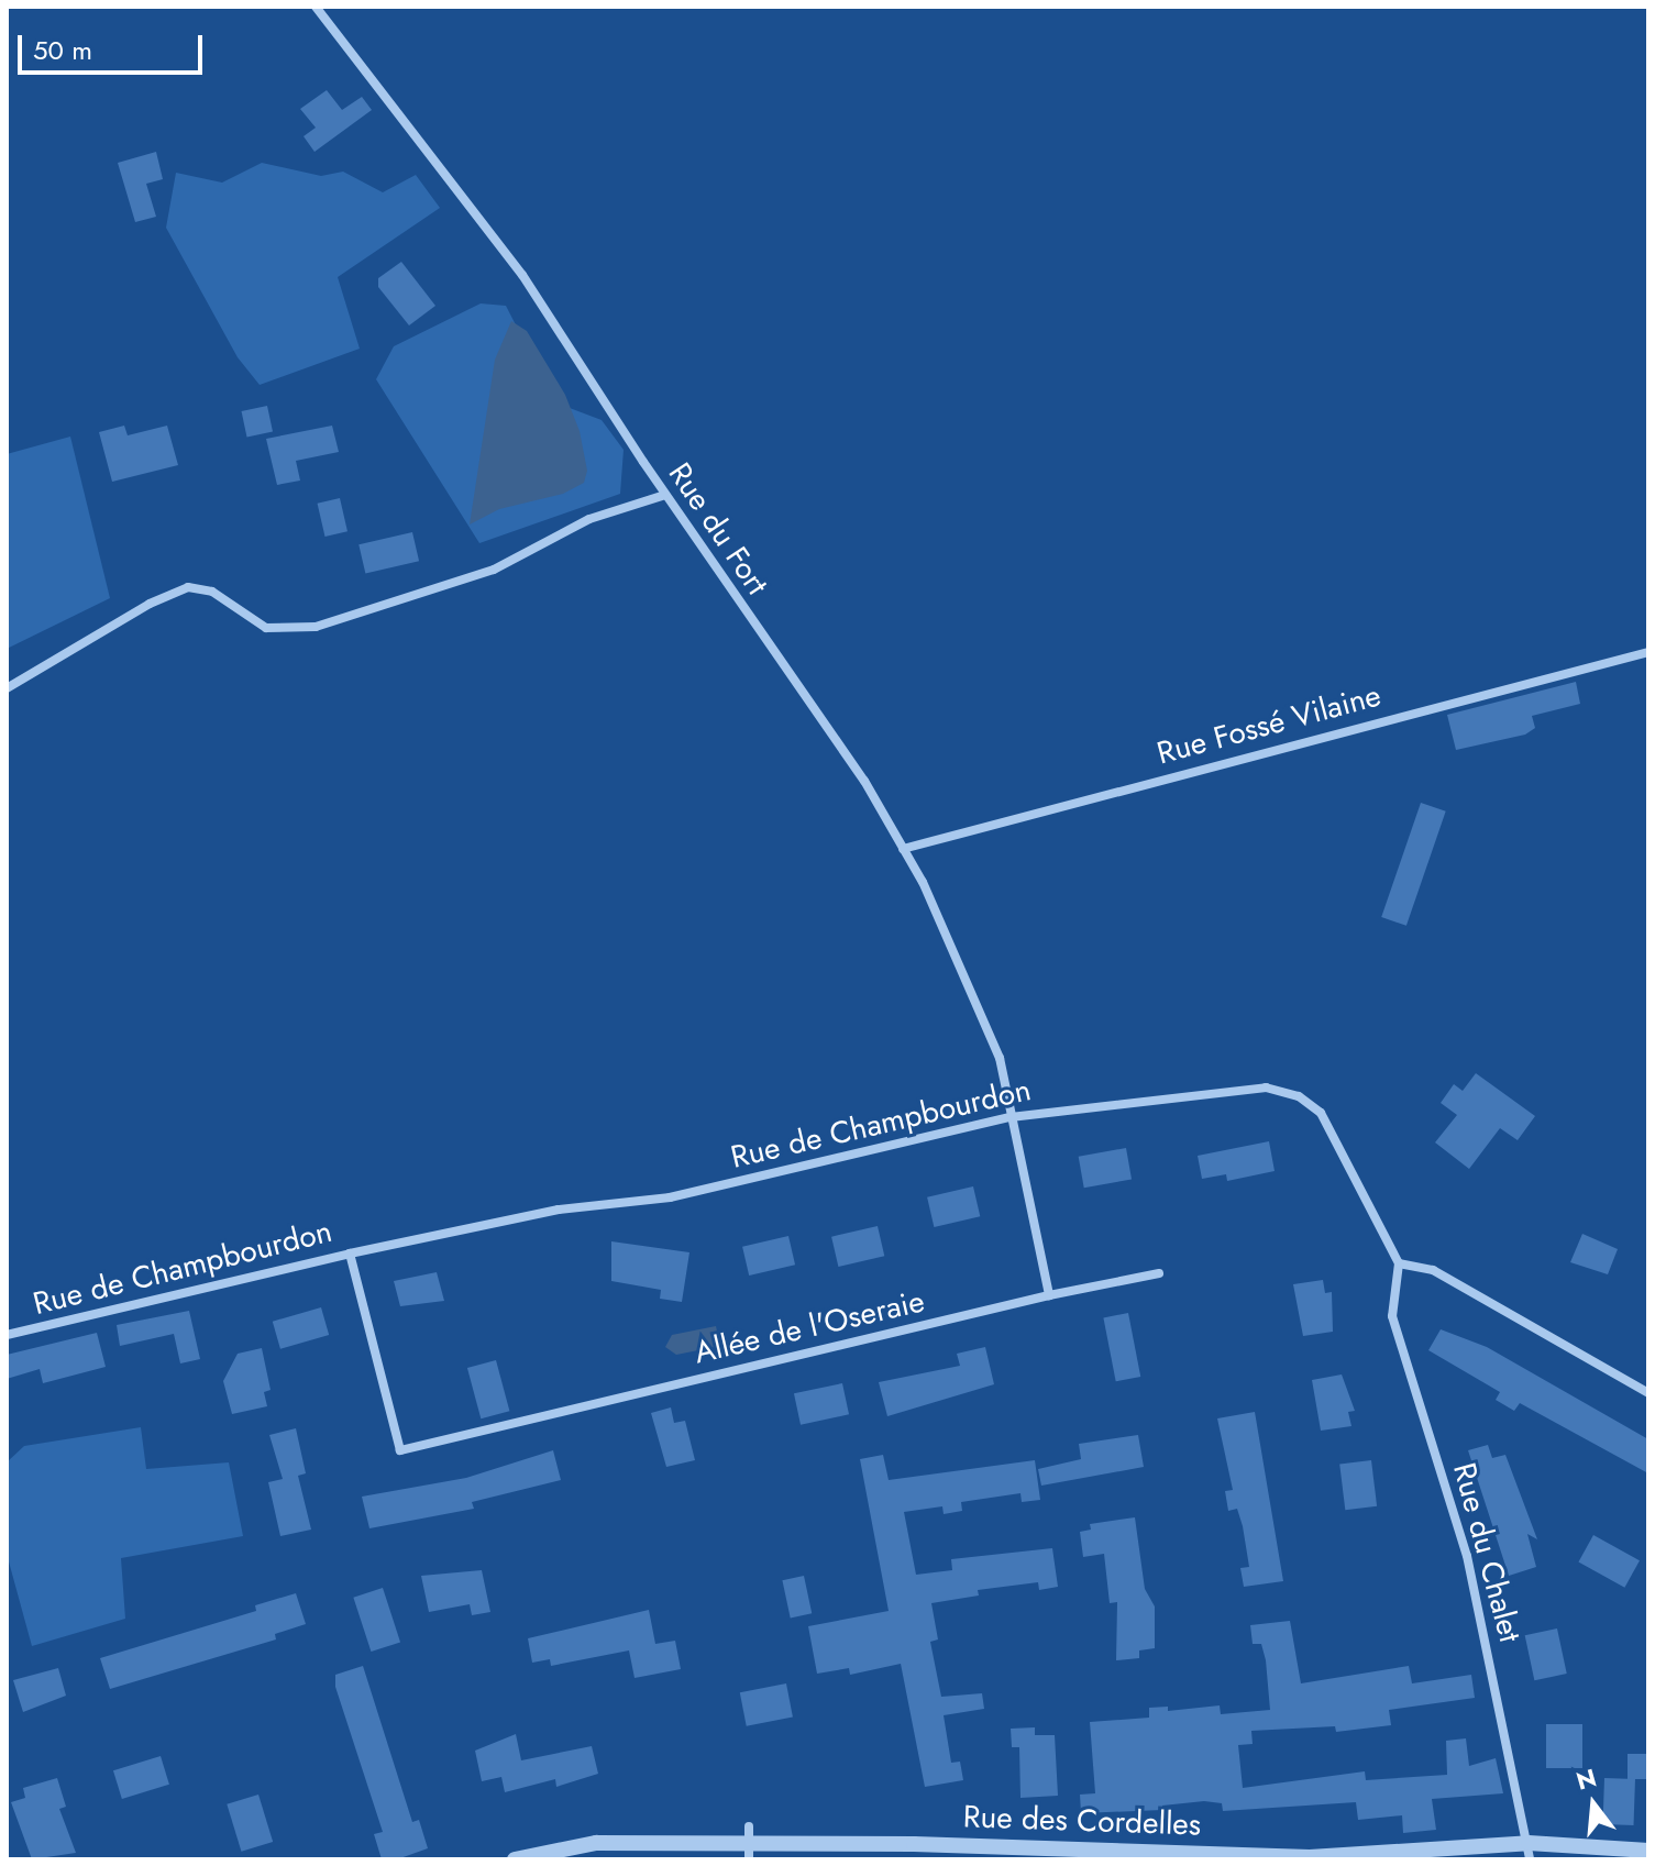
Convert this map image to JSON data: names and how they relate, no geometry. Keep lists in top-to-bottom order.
{
  "streets": {
    "street": [
      "Rue du Fort",
      "Rue Fossé Vilaine",
      "Rue de Champbourdon",
      "Allée de l'Oseraie",
      "Rue du Chalet",
      "Rue des Cordelles"
    ]
  },
  "crossings": [
    ["Rue du Fort", "Rue Fossé Vilaine"],
    ["Rue du Fort", "Rue de Champbourdon"],
    ["Rue de Champbourdon", "Allée de l'Oseraie"],
    ["Rue de Champbourdon", "Rue du Chalet"],
    ["Rue du Chalet", "Rue des Cordelles"]
  ],
  "scale_bar": "50 m",
  "north": "top"
}
